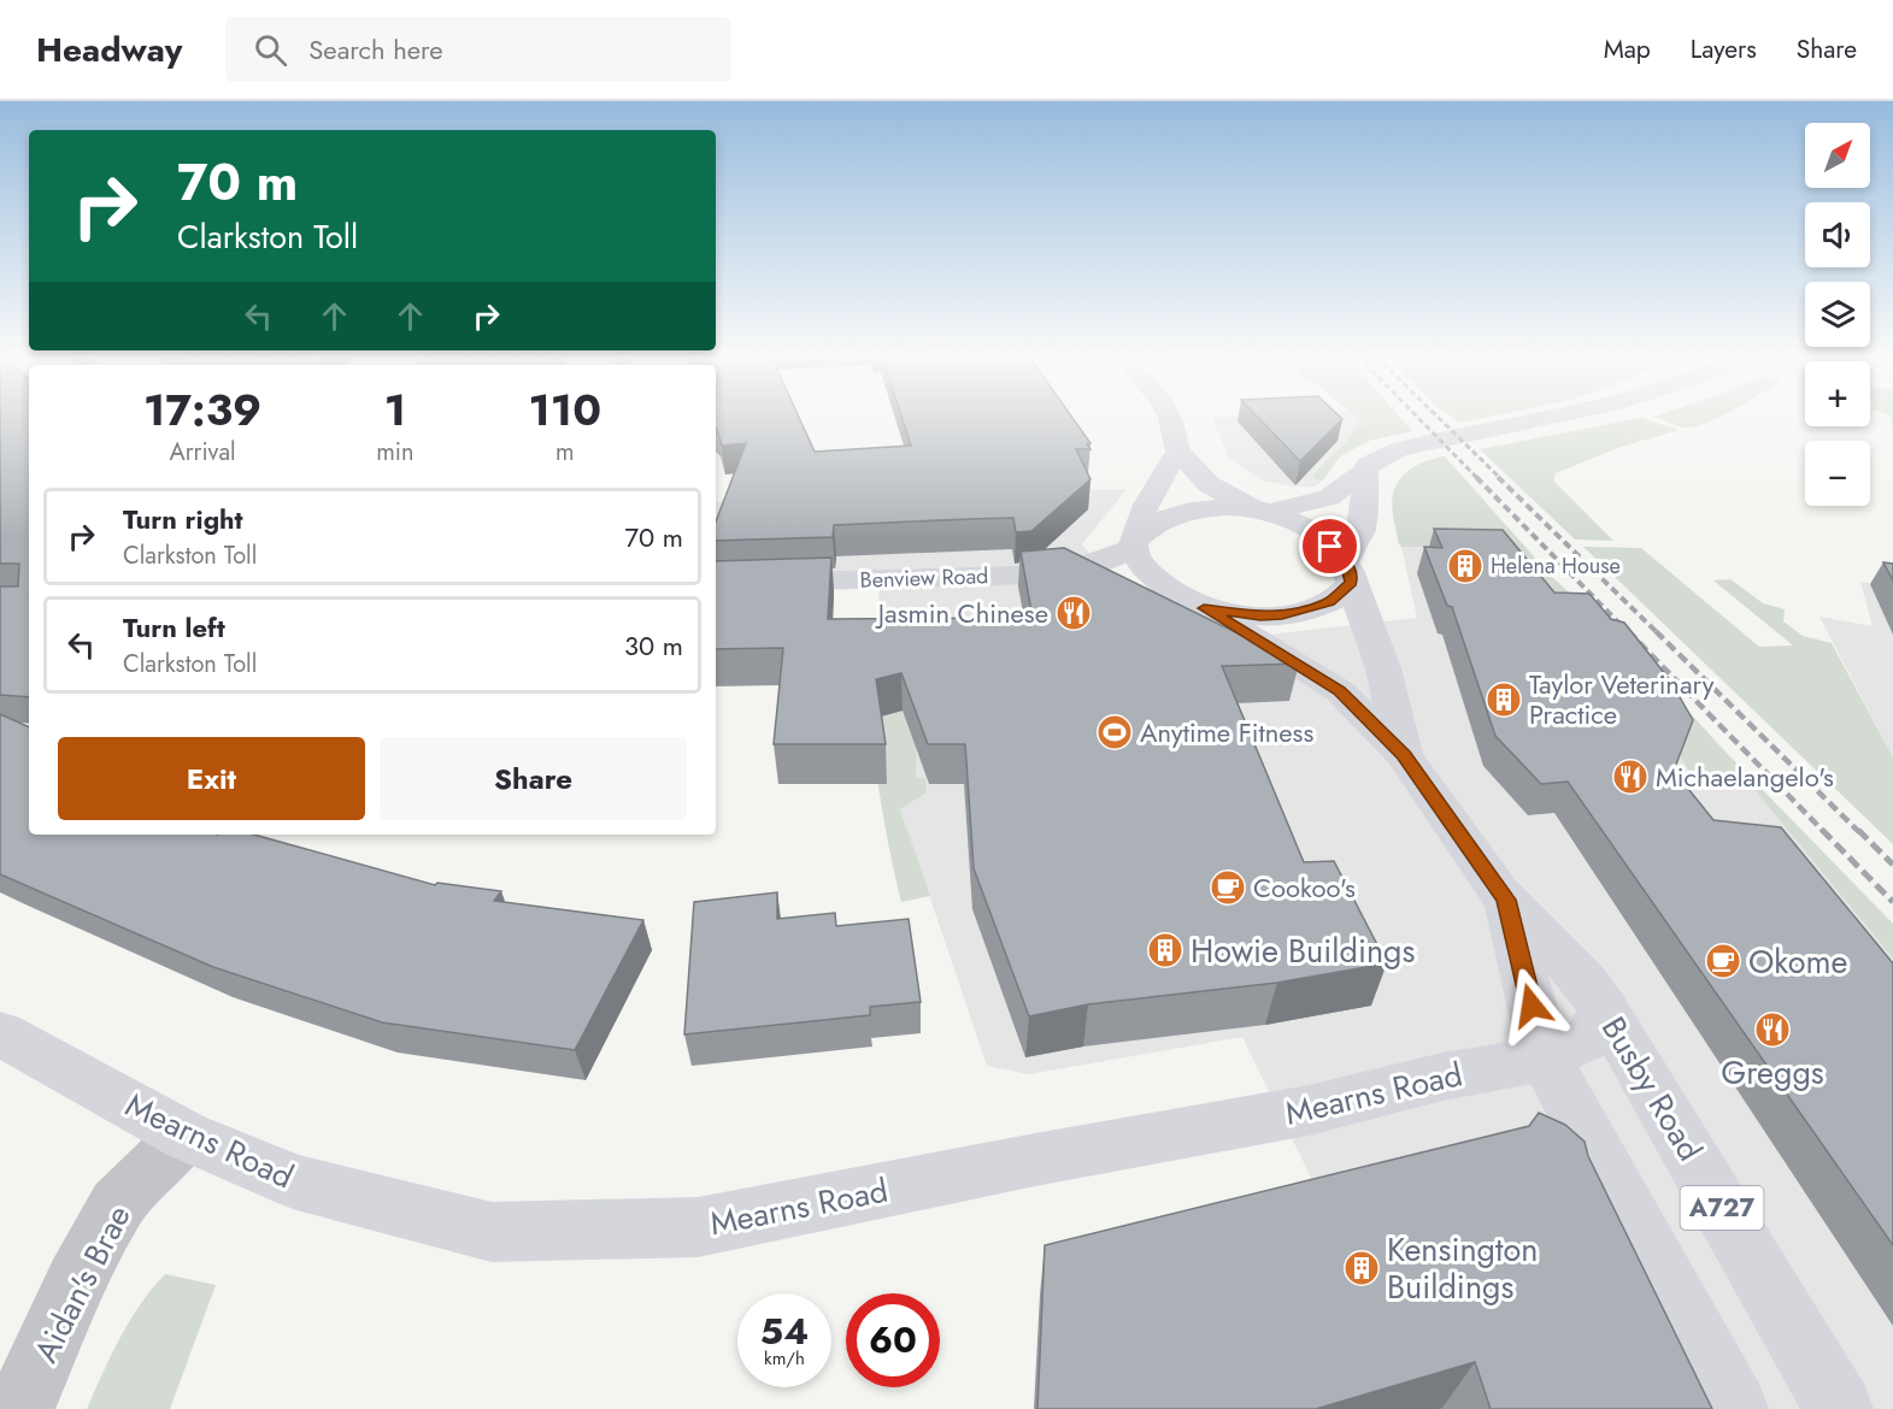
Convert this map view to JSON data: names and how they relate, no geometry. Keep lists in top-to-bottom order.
{
  "streets": {
    "main road": [
      "Benview Road",
      "Busby Road",
      "Mearns Road",
      "A727"
    ],
    "street": ["Aidan's Brae"]
  },
  "crossings": [
    ["Benview Road", "Busby Road"],
    ["Busby Road", "Mearns Road"],
    ["Busby Road", "A727"],
    ["Mearns Road", "Aidan's Brae"]
  ],
  "places": {
    "building": [
      "Helena House",
      "Taylor Veterinary Practice",
      "Howie Buildings",
      "Kensington Buildings"
    ],
    "restaurant": ["Jasmin Chinese", "Michaelangelo's", "Greggs"],
    "sports": ["Anytime Fitness"],
    "cafe": ["Cookoo's", "Okome"]
  },
  "north": "top right",
  "page": {
    "header": "Headway",
    "search": "Search here",
    "nav": ["Map", "Layers", "Share"],
    "map_buttons": ["+", "−"],
    "turn": ["70 m", "Clarkston Toll"],
    "eta": [
      "17:39",
      "Arrival",
      "1",
      "min",
      "110",
      "m"
    ],
    "list": [
      {
        "name": "Turn right",
        "note": "Clarkston Toll",
        "value": "70 m"
      },
      {
        "name": "Turn left",
        "note": "Clarkston Toll",
        "value": "30 m"
      }
    ],
    "buttons": ["Exit", "Share"],
    "speed": "54 km/h",
    "limit": "60"
  }
}
